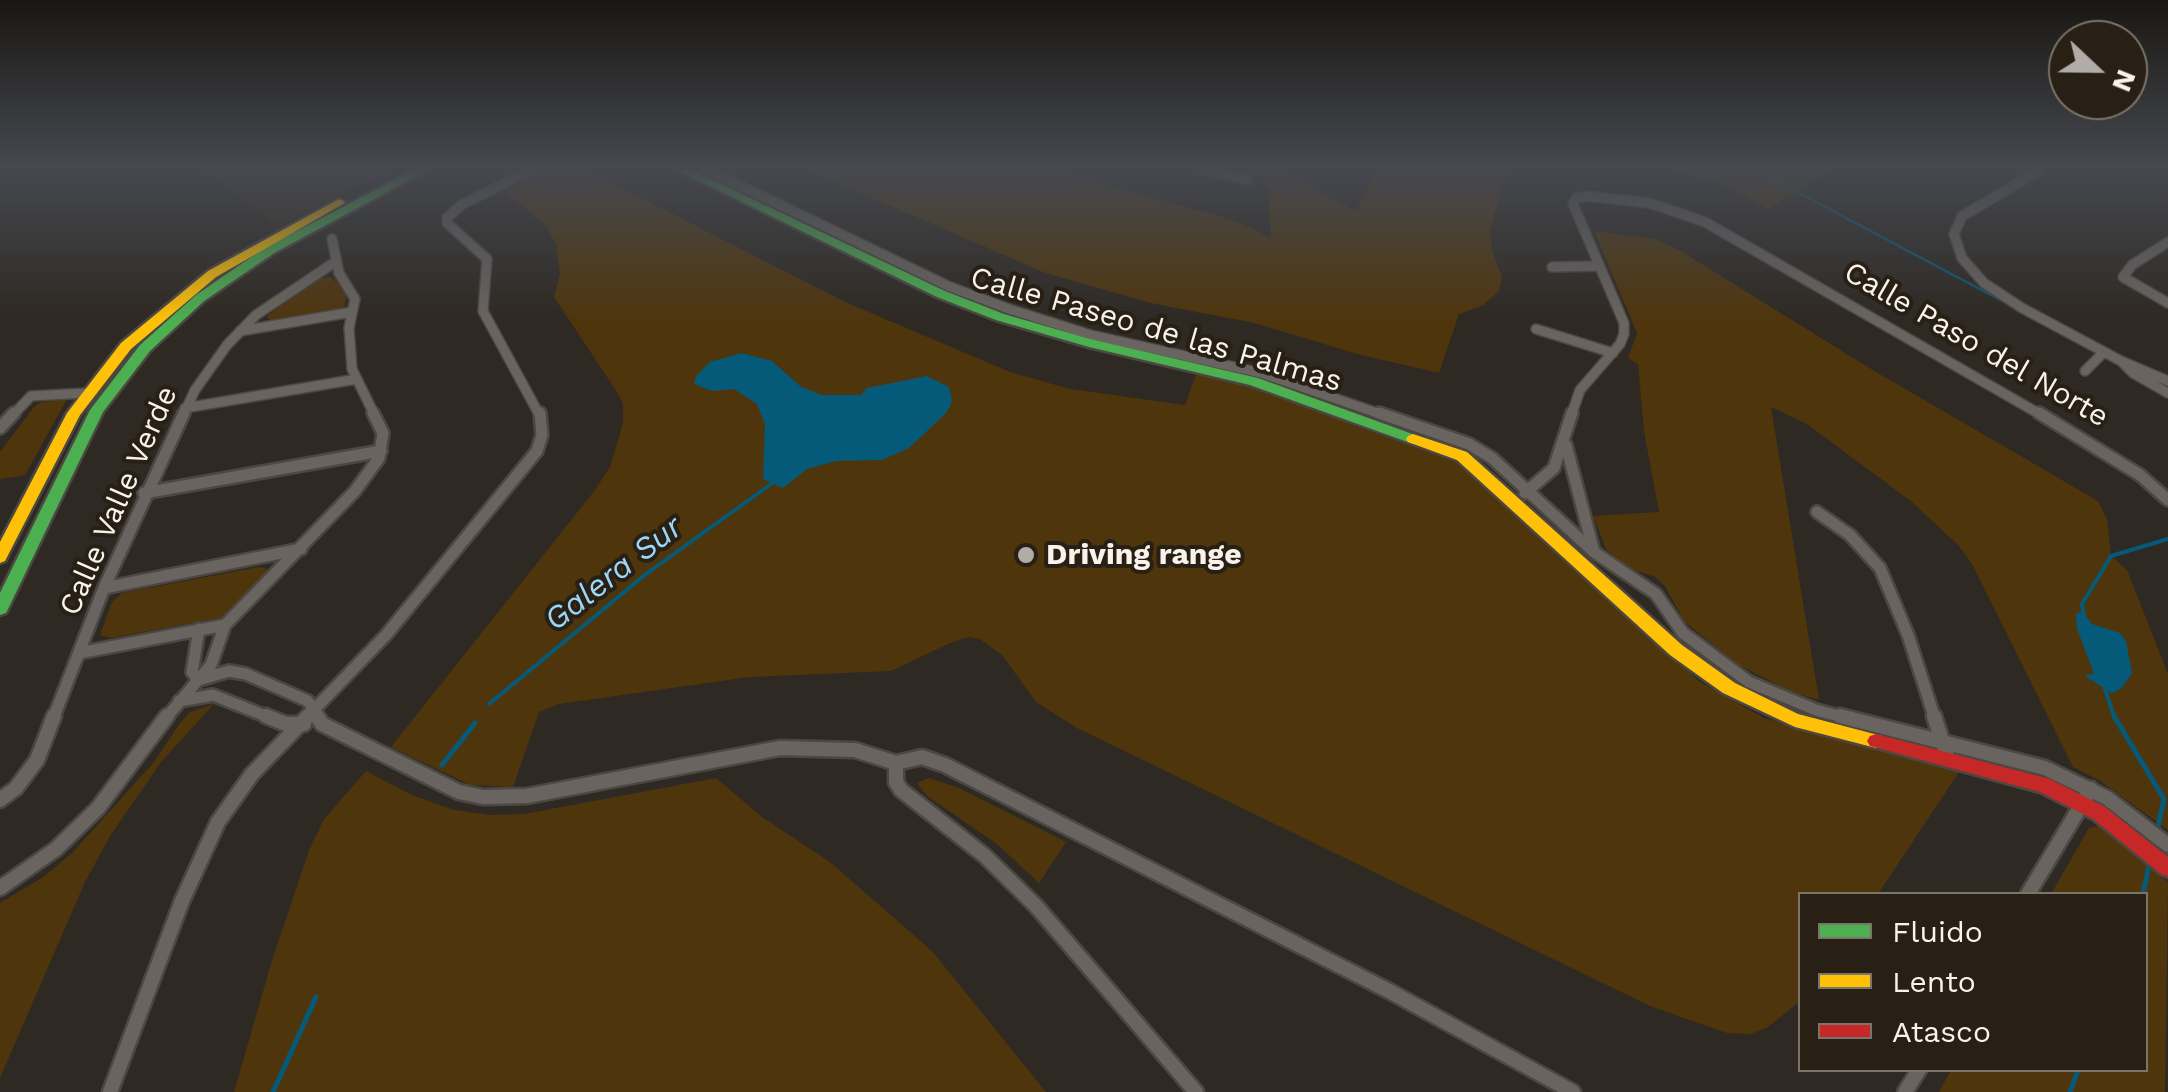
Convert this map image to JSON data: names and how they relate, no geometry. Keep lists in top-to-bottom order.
{
  "streets": {
    "street": ["Calle Paseo de las Palmas", "Calle Paso del Norte", "Calle Valle Verde"]
  },
  "water": ["Galera Sur"],
  "places": ["Driving range"],
  "legend": ["Fluido", "Lento", "Atasco"],
  "north": "right"
}
